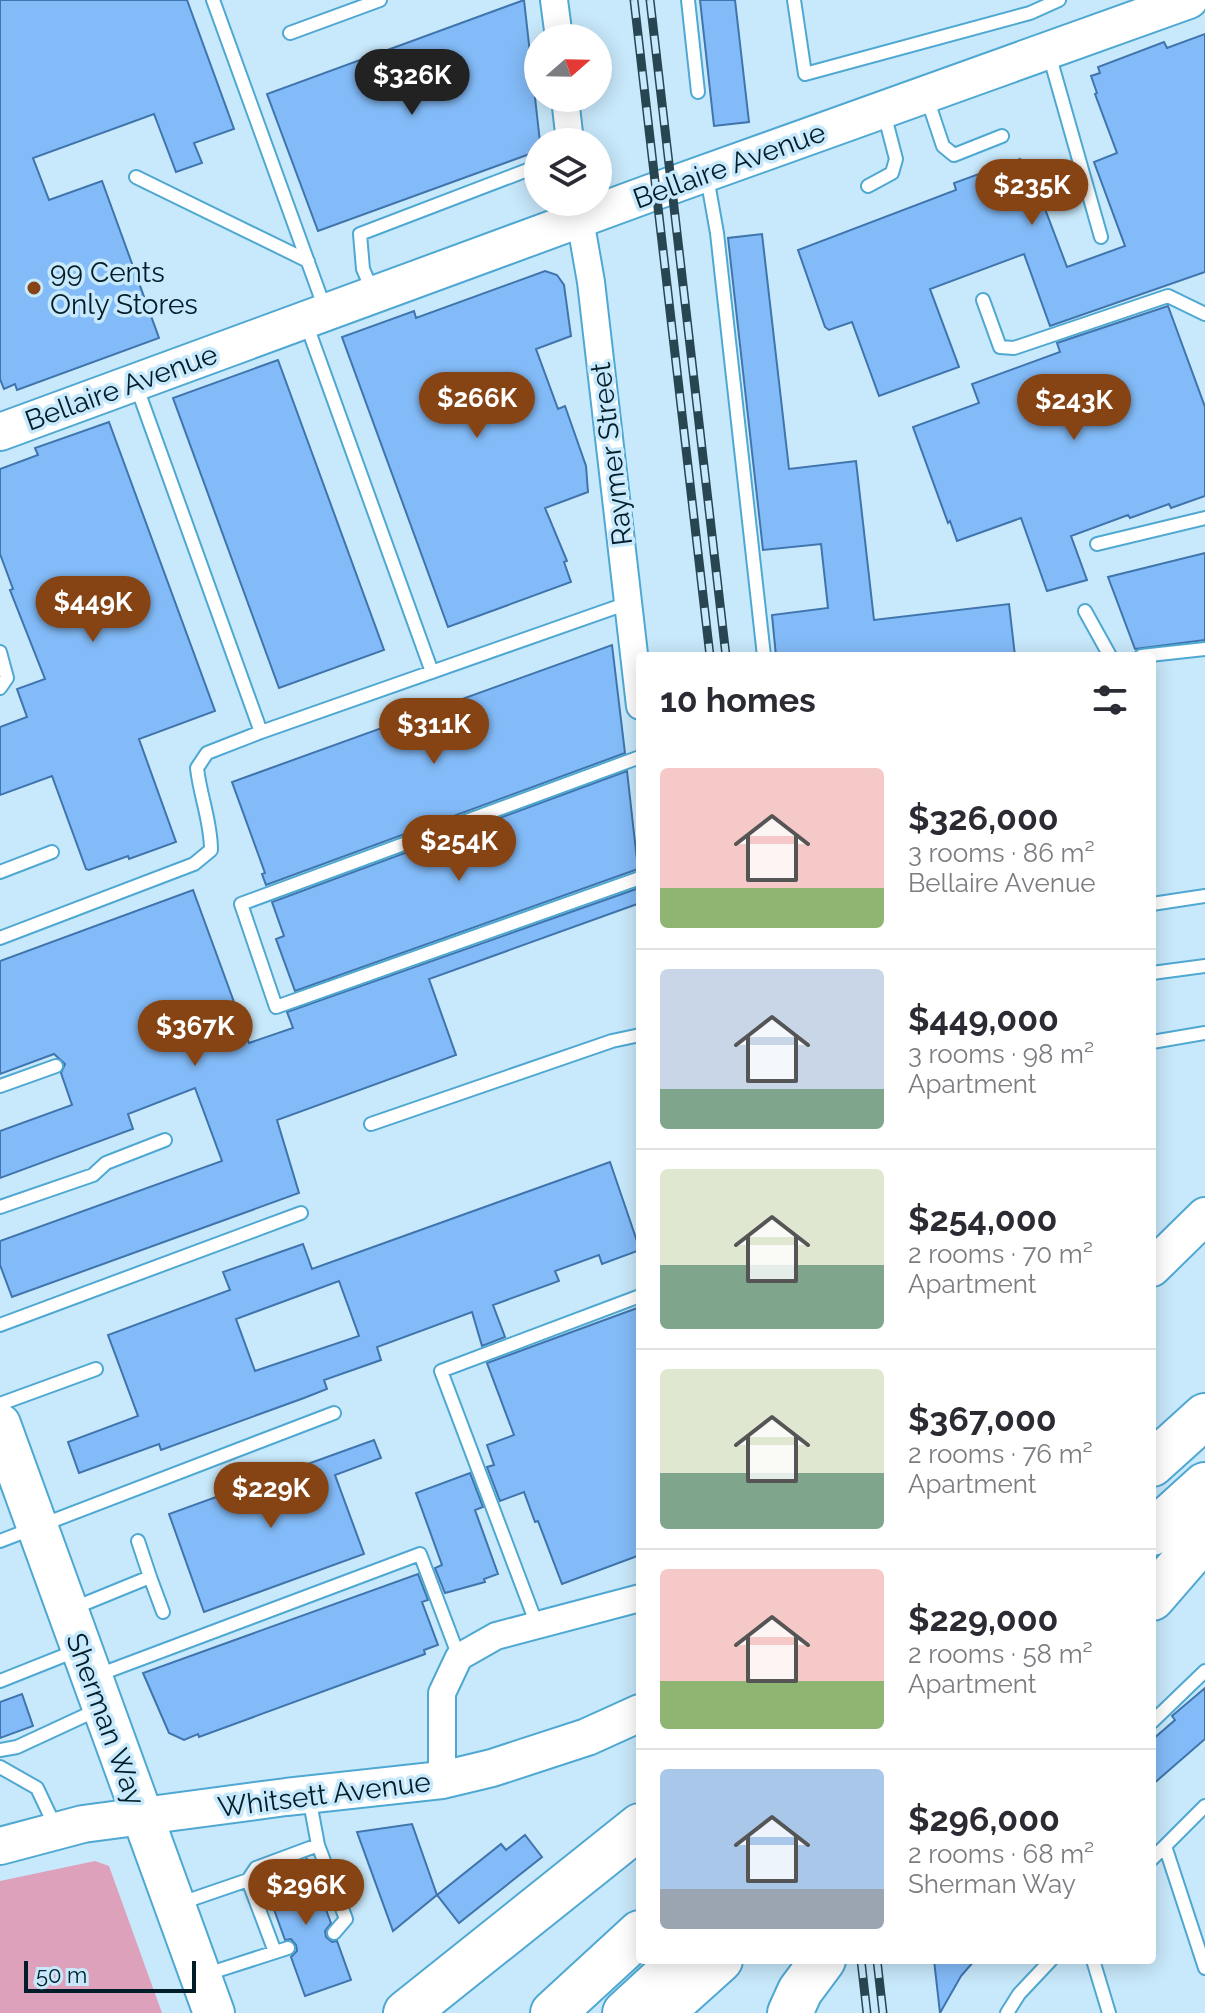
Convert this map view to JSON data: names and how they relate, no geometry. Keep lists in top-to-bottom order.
{
  "streets": {
    "main road": ["Sherman Way"],
    "street": ["Bellaire Avenue", "Raymer Street", "Whitsett Avenue"]
  },
  "crossings": [
    ["Sherman Way", "Whitsett Avenue"]
  ],
  "places": ["99 Cents Only Stores"],
  "scale_bar": "50 m",
  "north": "right",
  "page": {
    "price": [
      "$326K",
      "$235K",
      "$266K",
      "$243K",
      "$449K",
      "$311K",
      "$254K",
      "$367K",
      "$229K",
      "$296K"
    ],
    "heading": "10 homes",
    "list": [
      {
        "name": "$326,000",
        "note": "3 rooms · 86 m² · Bellaire Avenue"
      },
      {
        "name": "$449,000",
        "note": "3 rooms · 98 m² · Apartment"
      },
      {
        "name": "$254,000",
        "note": "2 rooms · 70 m² · Apartment"
      },
      {
        "name": "$367,000",
        "note": "2 rooms · 76 m² · Apartment"
      },
      {
        "name": "$229,000",
        "note": "2 rooms · 58 m² · Apartment"
      },
      {
        "name": "$296,000",
        "note": "2 rooms · 68 m² · Sherman Way"
      }
    ],
    "scale": "50 m"
  }
}
